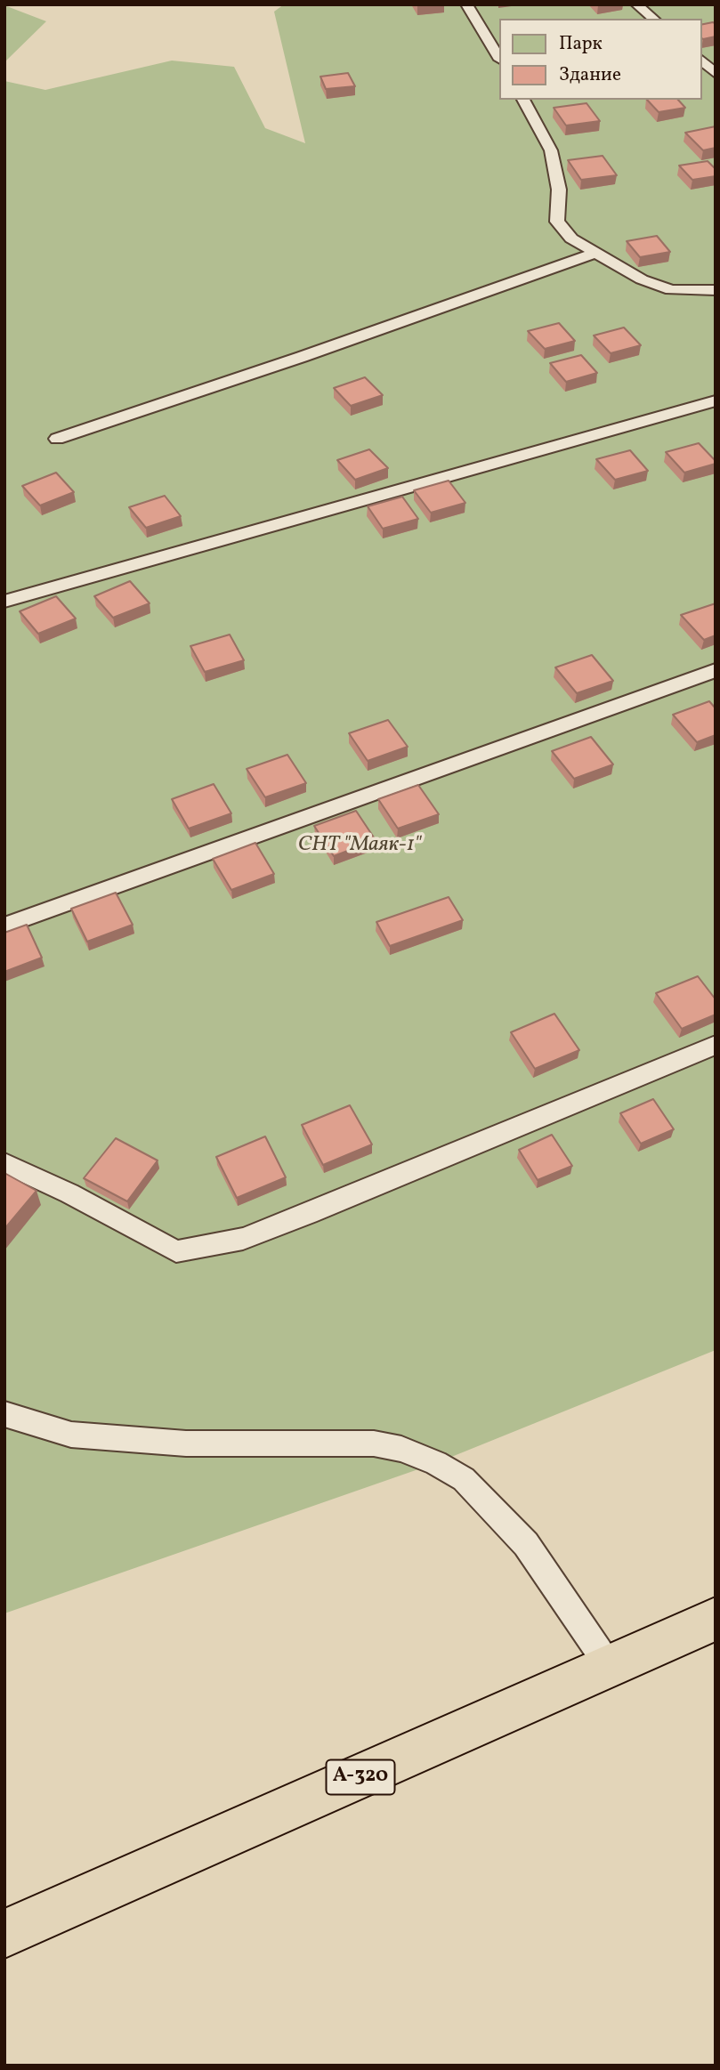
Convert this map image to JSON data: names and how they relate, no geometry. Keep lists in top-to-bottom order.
{
  "streets": {
    "highway": ["А-320"]
  },
  "parks": ["СНТ \"Маяк-1\""],
  "legend": ["Парк", "Здание"]
}
